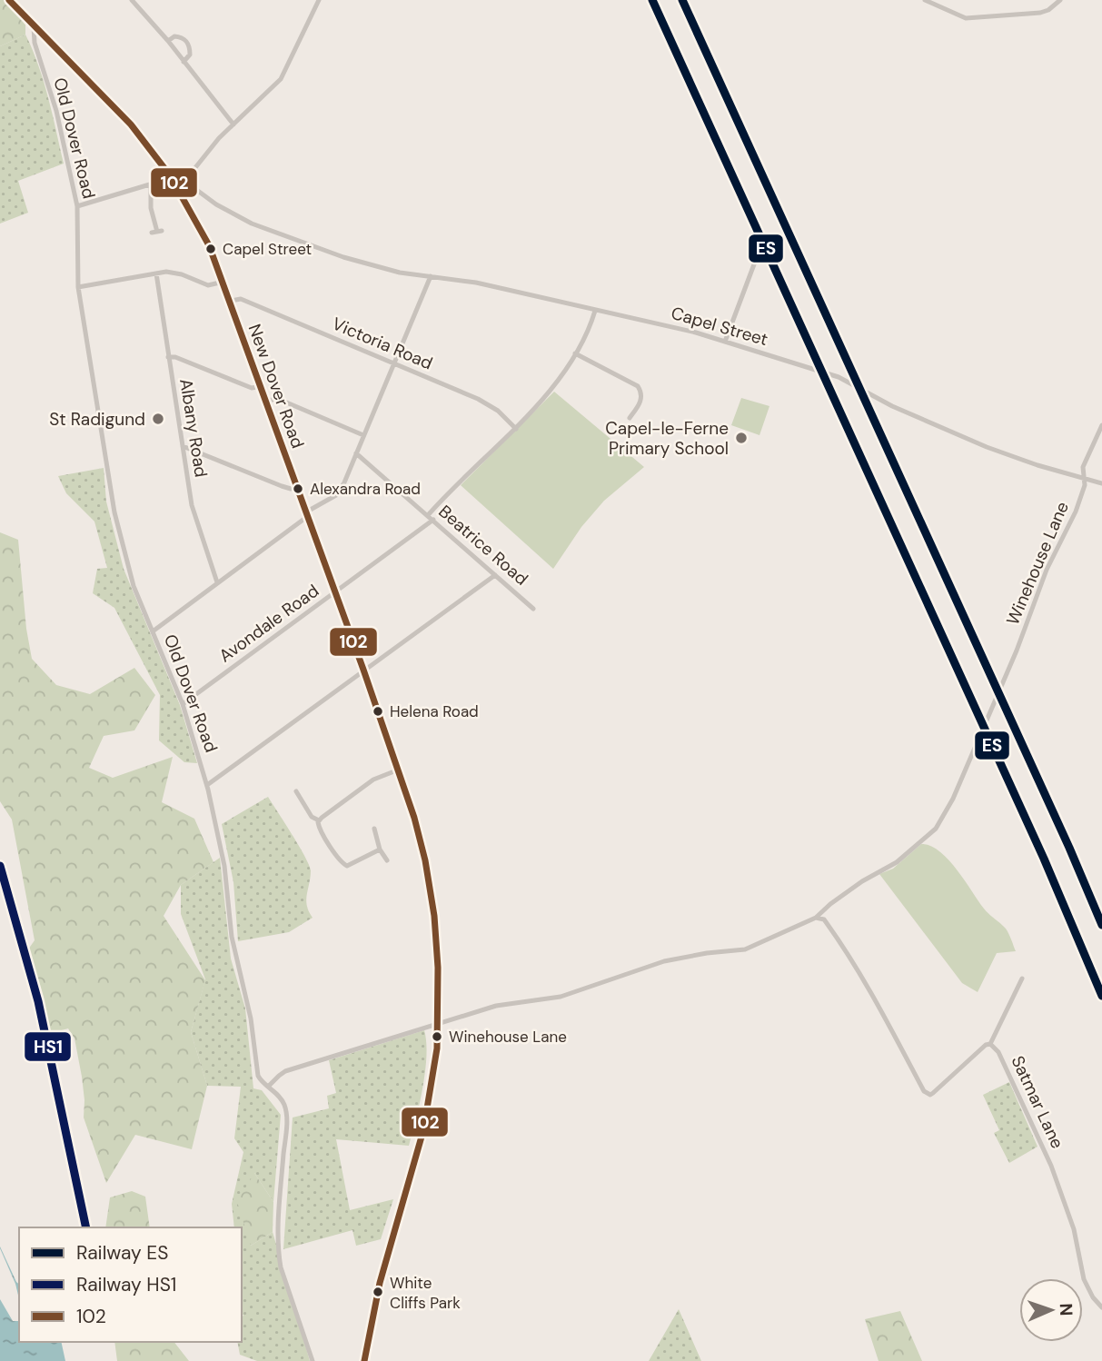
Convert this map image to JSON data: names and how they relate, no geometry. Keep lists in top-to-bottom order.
{
  "streets": {
    "main road": ["New Dover Road"],
    "street": [
      "Old Dover Road",
      "Capel Street",
      "Victoria Road",
      "Albany Road",
      "Beatrice Road",
      "Winehouse Lane",
      "Avondale Road",
      "Satmar Lane"
    ]
  },
  "crossings": [
    ["Old Dover Road", "New Dover Road"],
    ["Old Dover Road", "Winehouse Lane"],
    ["Old Dover Road", "Avondale Road"],
    ["Capel Street", "Winehouse Lane"],
    ["Capel Street", "Avondale Road"],
    ["Victoria Road", "New Dover Road"],
    ["Victoria Road", "Avondale Road"],
    ["New Dover Road", "Winehouse Lane"],
    ["New Dover Road", "Avondale Road"],
    ["Beatrice Road", "Avondale Road"],
    ["Winehouse Lane", "Satmar Lane"]
  ],
  "places": [
    "Capel Street",
    "St Radigund",
    "Capel-le-Ferne Primary School",
    "Alexandra Road",
    "Helena Road",
    "Winehouse Lane",
    "White Cliffs Park"
  ],
  "lines": ["rail line ES", "transit line 102", "rail line HS1"],
  "legend": ["Railway ES", "Railway HS1", "102"],
  "north": "right"
}
